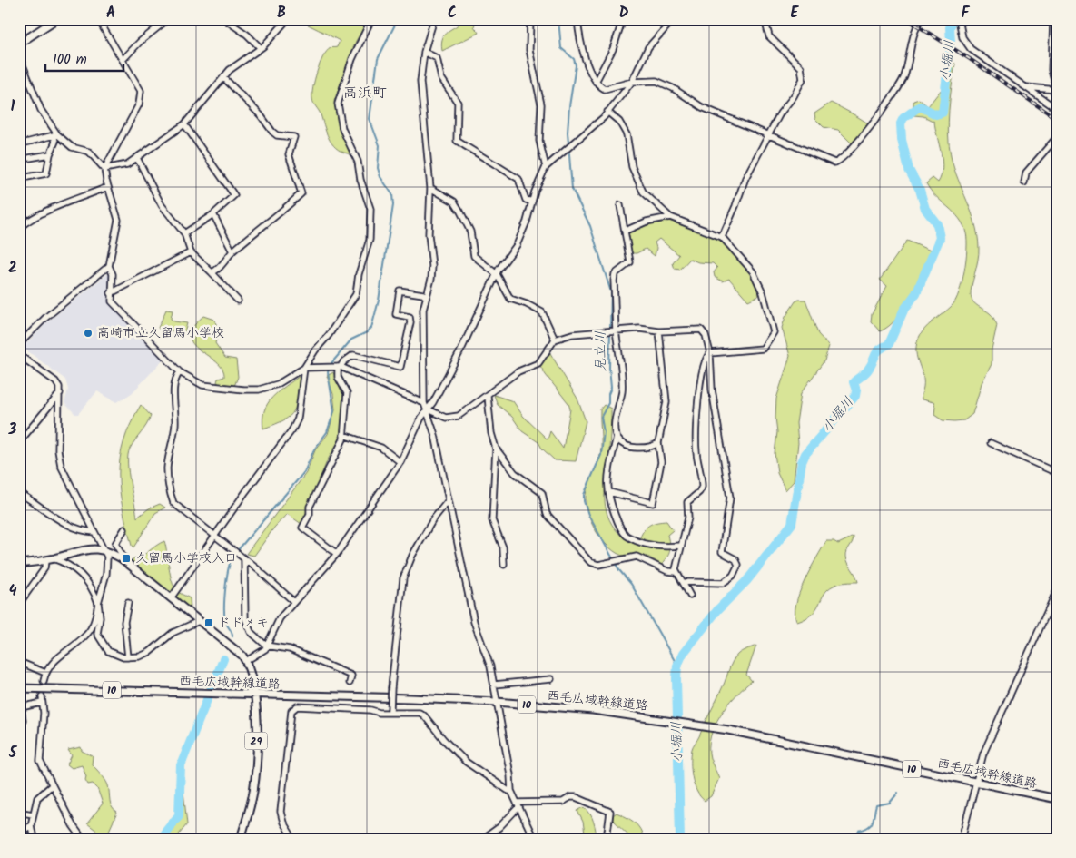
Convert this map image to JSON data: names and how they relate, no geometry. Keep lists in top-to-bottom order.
{
  "streets": {
    "main road": ["西毛広域幹線道路", "10", "29"]
  },
  "crossings": [
    ["西毛広域幹線道路", "29"]
  ],
  "districts": ["高浜町"],
  "water": ["小堀川", "見立川"],
  "places": {
    "other": ["高崎市立久留馬小学校"],
    "transit": ["久留馬小学校入口", "ドドメキ"]
  },
  "scale_bar": "100 m",
  "grid": {
    "columns": [
      "A",
      "B",
      "C",
      "D",
      "E",
      "F"
    ],
    "rows": [
      "1",
      "2",
      "3",
      "4",
      "5"
    ]
  }
}
